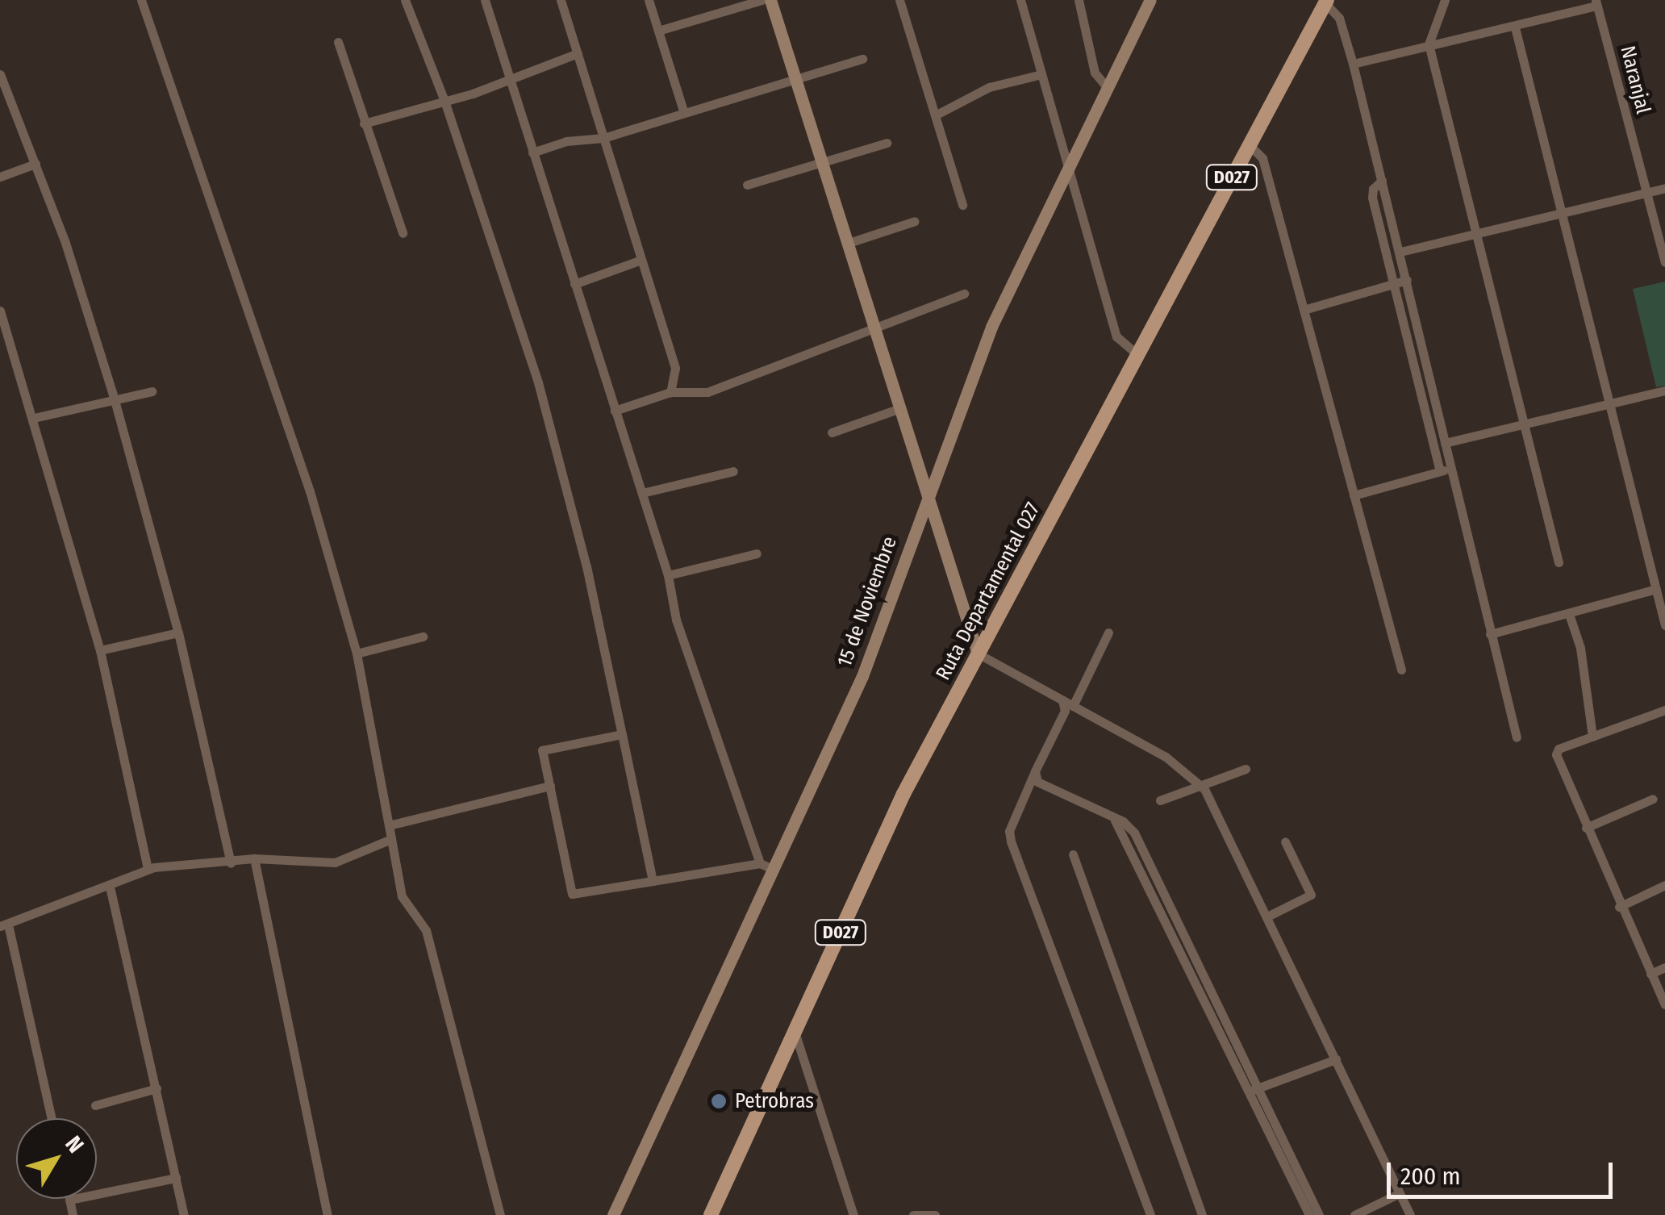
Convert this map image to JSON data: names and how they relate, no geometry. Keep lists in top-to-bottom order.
{
  "streets": {
    "main road": ["D027", "Ruta Departamental 027"],
    "street": ["Naranjal", "15 de Noviembre"]
  },
  "places": ["Petrobras"],
  "scale_bar": "200 m",
  "north": "top right"
}
